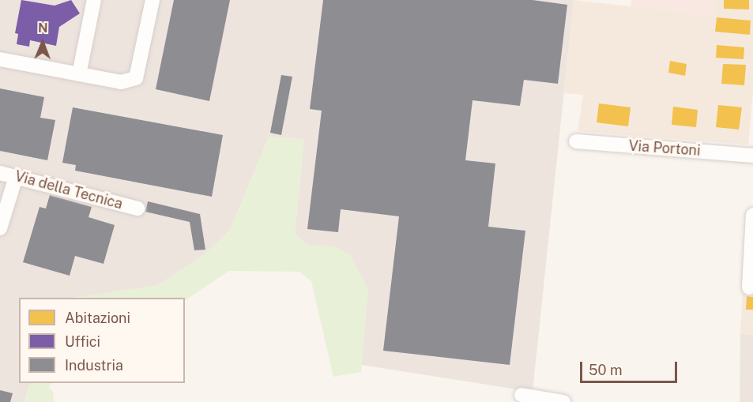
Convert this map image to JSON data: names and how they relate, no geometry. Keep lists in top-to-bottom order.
{
  "streets": {
    "street": ["Via Portoni", "Via della Tecnica"]
  },
  "legend": ["Abitazioni", "Uffici", "Industria"],
  "scale_bar": "50 m",
  "north": "top"
}
